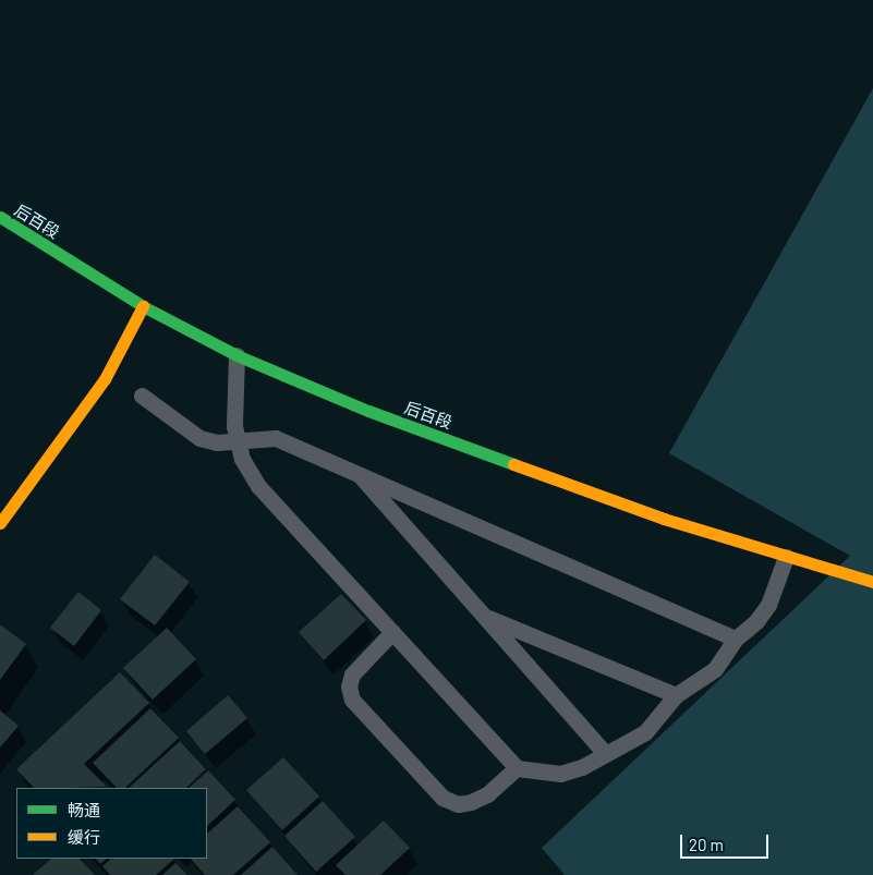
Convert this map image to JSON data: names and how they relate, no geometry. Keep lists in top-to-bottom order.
{
  "streets": {
    "street": ["后百段"]
  },
  "legend": ["畅通", "缓行"],
  "scale_bar": "20 m"
}
